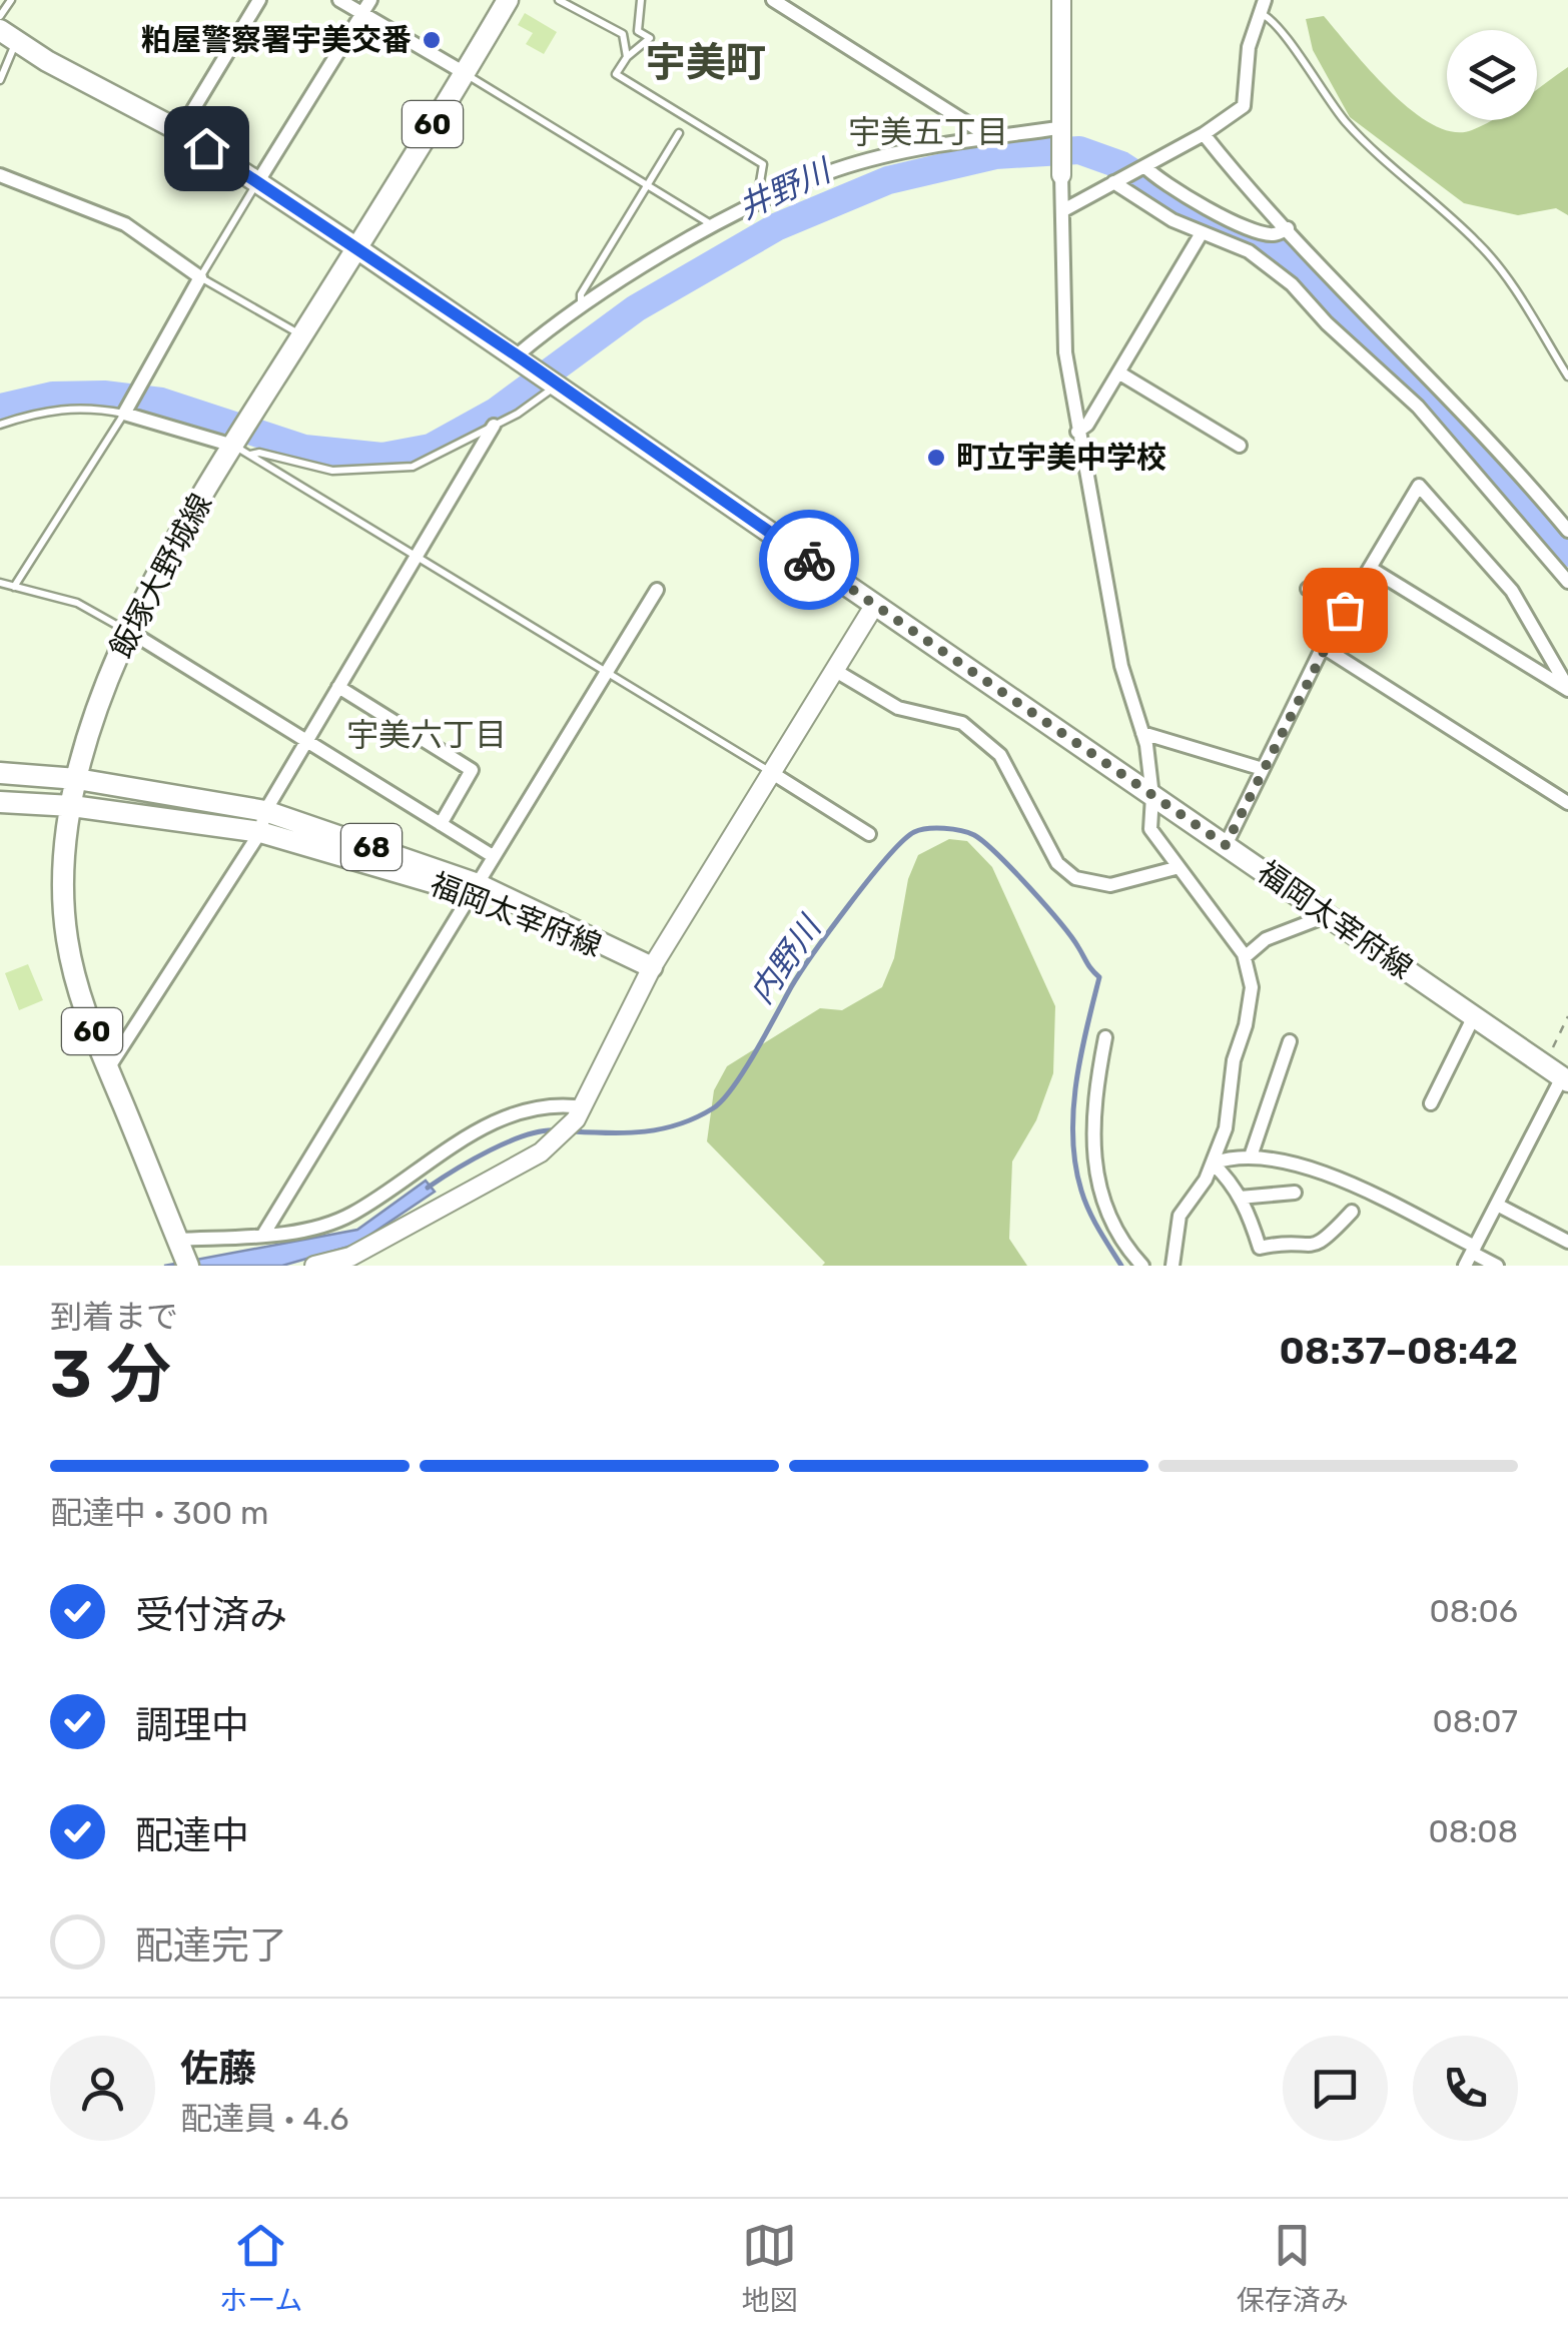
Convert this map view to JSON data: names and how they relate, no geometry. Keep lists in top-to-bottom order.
{
  "streets": {
    "main road": [
      "60",
      "飯塚大野城線",
      "68",
      "福岡太宰府線"
    ]
  },
  "crossings": [
    ["飯塚大野城線", "福岡太宰府線"]
  ],
  "districts": ["宇美町", "宇美五丁目", "宇美六丁目"],
  "water": ["井野川", "内野川"],
  "places": ["粕屋警察署宇美交番", "町立宇美中学校"],
  "page": {
    "heading": ["3 分", "到着まで", "08:37–08:42"],
    "panel": ["佐藤", "配達員 · 4.6"],
    "bar": "配達中 · 300 m",
    "list": [
      ["受付済み", "08:06"],
      ["調理中", "08:07"],
      ["配達中", "08:08"],
      "配達完了"
    ],
    "tabs": ["ホーム", "地図", "保存済み"]
  }
}
